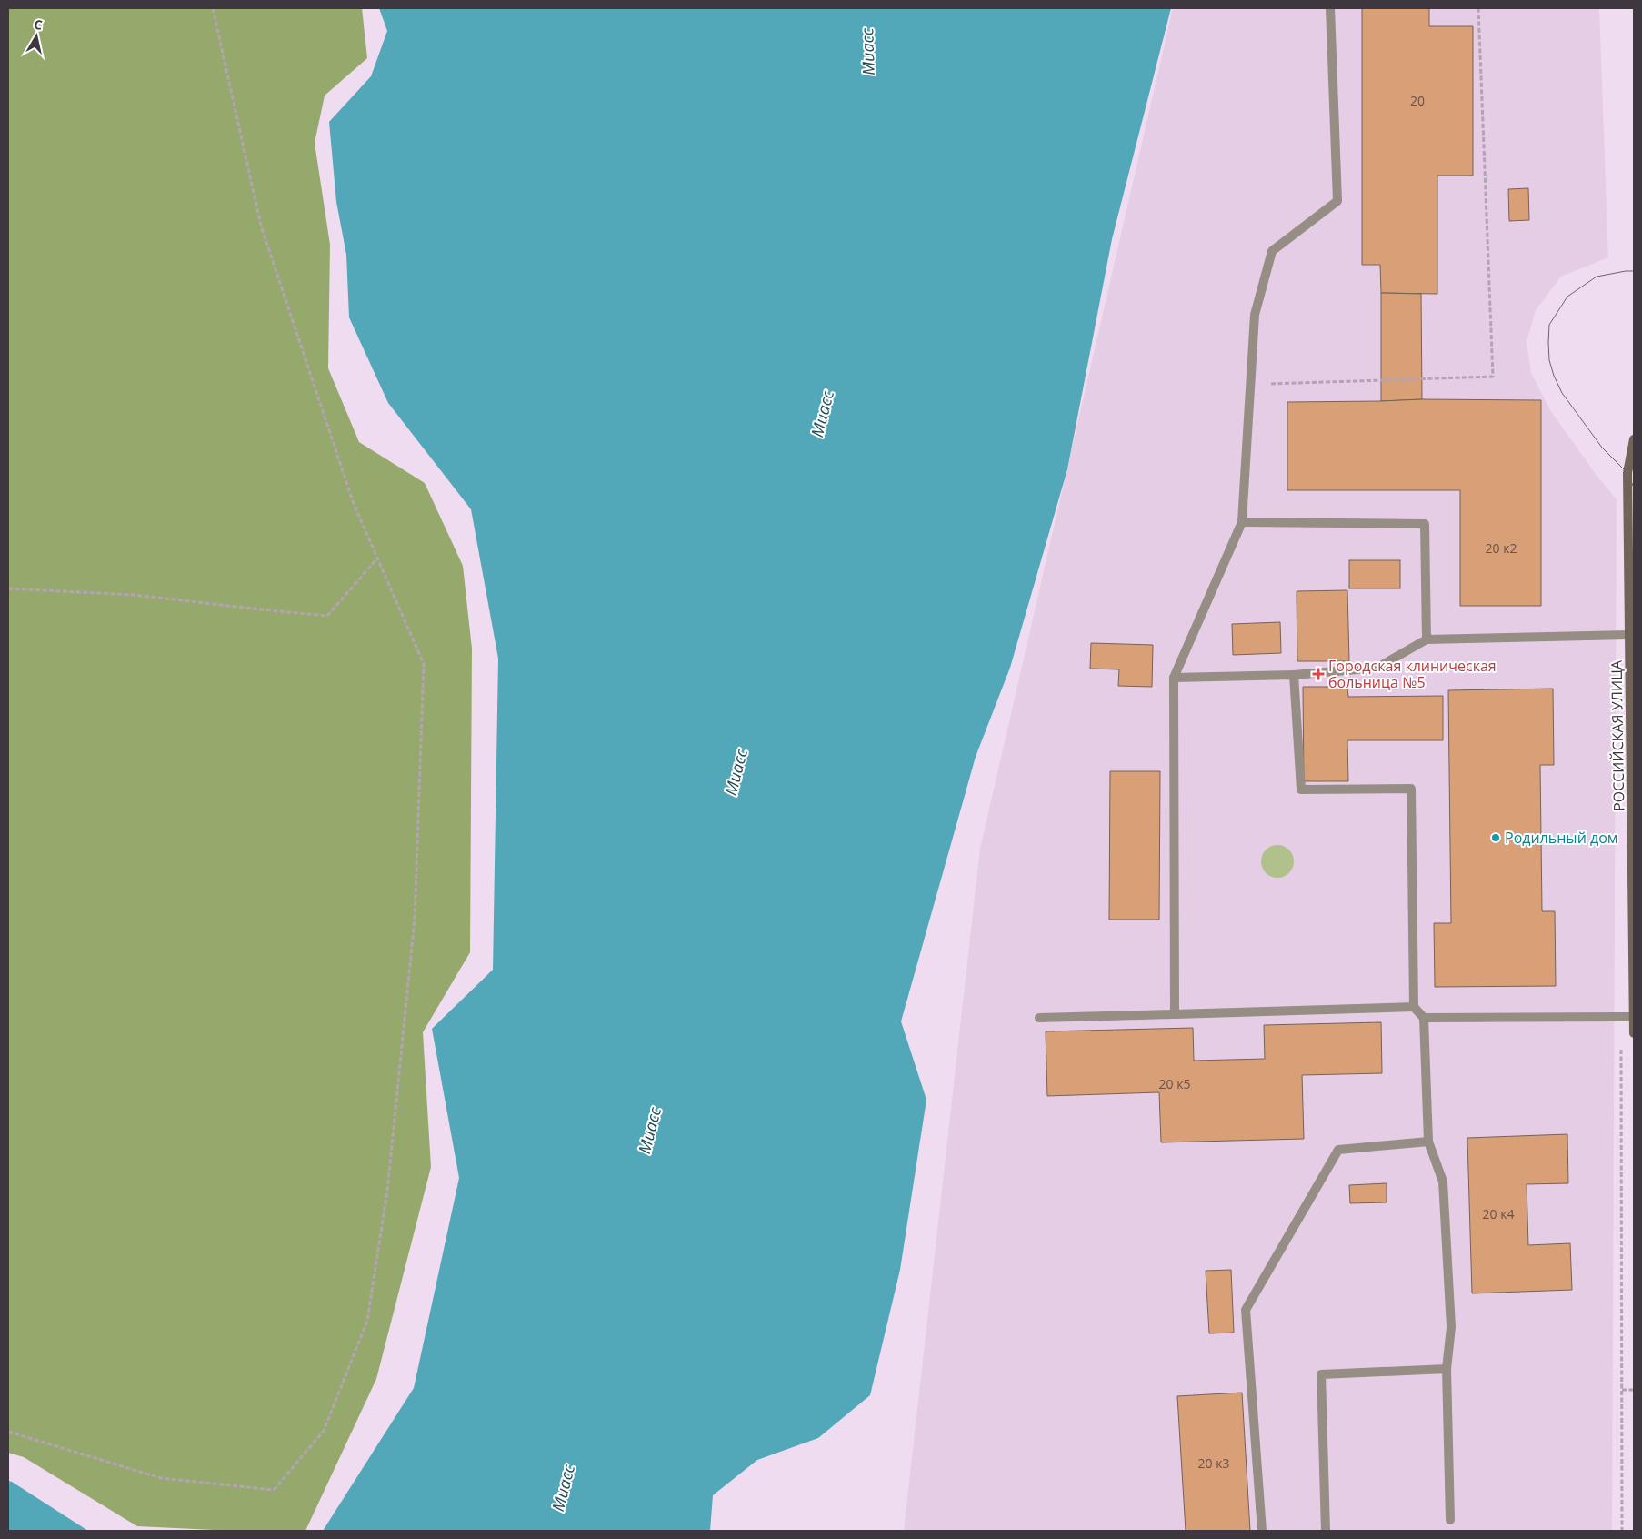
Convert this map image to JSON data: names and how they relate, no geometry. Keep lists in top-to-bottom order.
{
  "streets": {
    "main road": ["РОССИЙСКАЯ УЛИЦА"]
  },
  "water": ["Миасс"],
  "places": {
    "health": ["Городская клиническая больница №5"],
    "other": ["Родильный дом"]
  },
  "house_numbers": [
    "20",
    "20 к2",
    "20 к5",
    "20 к4",
    "20 к3"
  ],
  "north": "top"
}
